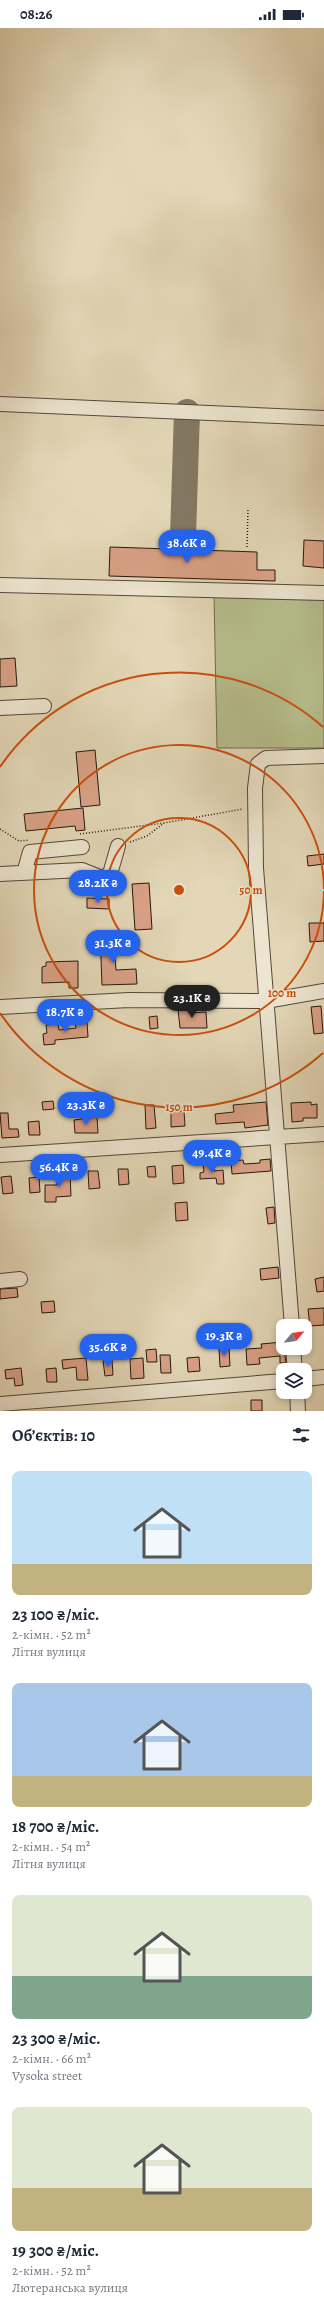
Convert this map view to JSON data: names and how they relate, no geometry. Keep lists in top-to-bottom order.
{
  "north": "top right",
  "page": {
    "status": "08:26",
    "price": [
      "38.6K ₴",
      "28.2K ₴",
      "31.3K ₴",
      "23.1K ₴",
      "18.7K ₴",
      "23.3K ₴",
      "49.4K ₴",
      "56.4K ₴",
      "19.3K ₴",
      "35.6K ₴"
    ],
    "heading": "Об’єктів: 10",
    "list": [
      {
        "name": "23 100 ₴/міс.",
        "note": "2-кімн. · 52 m² · Літня вулиця"
      },
      {
        "name": "18 700 ₴/міс.",
        "note": "2-кімн. · 54 m² · Літня вулиця"
      },
      {
        "name": "23 300 ₴/міс.",
        "note": "2-кімн. · 66 m² · Vysoka street"
      },
      {
        "name": "19 300 ₴/міс.",
        "note": "2-кімн. · 52 m² · Лютеранська вулиця"
      }
    ]
  },
  "rings": ["50 m", "100 m", "150 m"]
}
